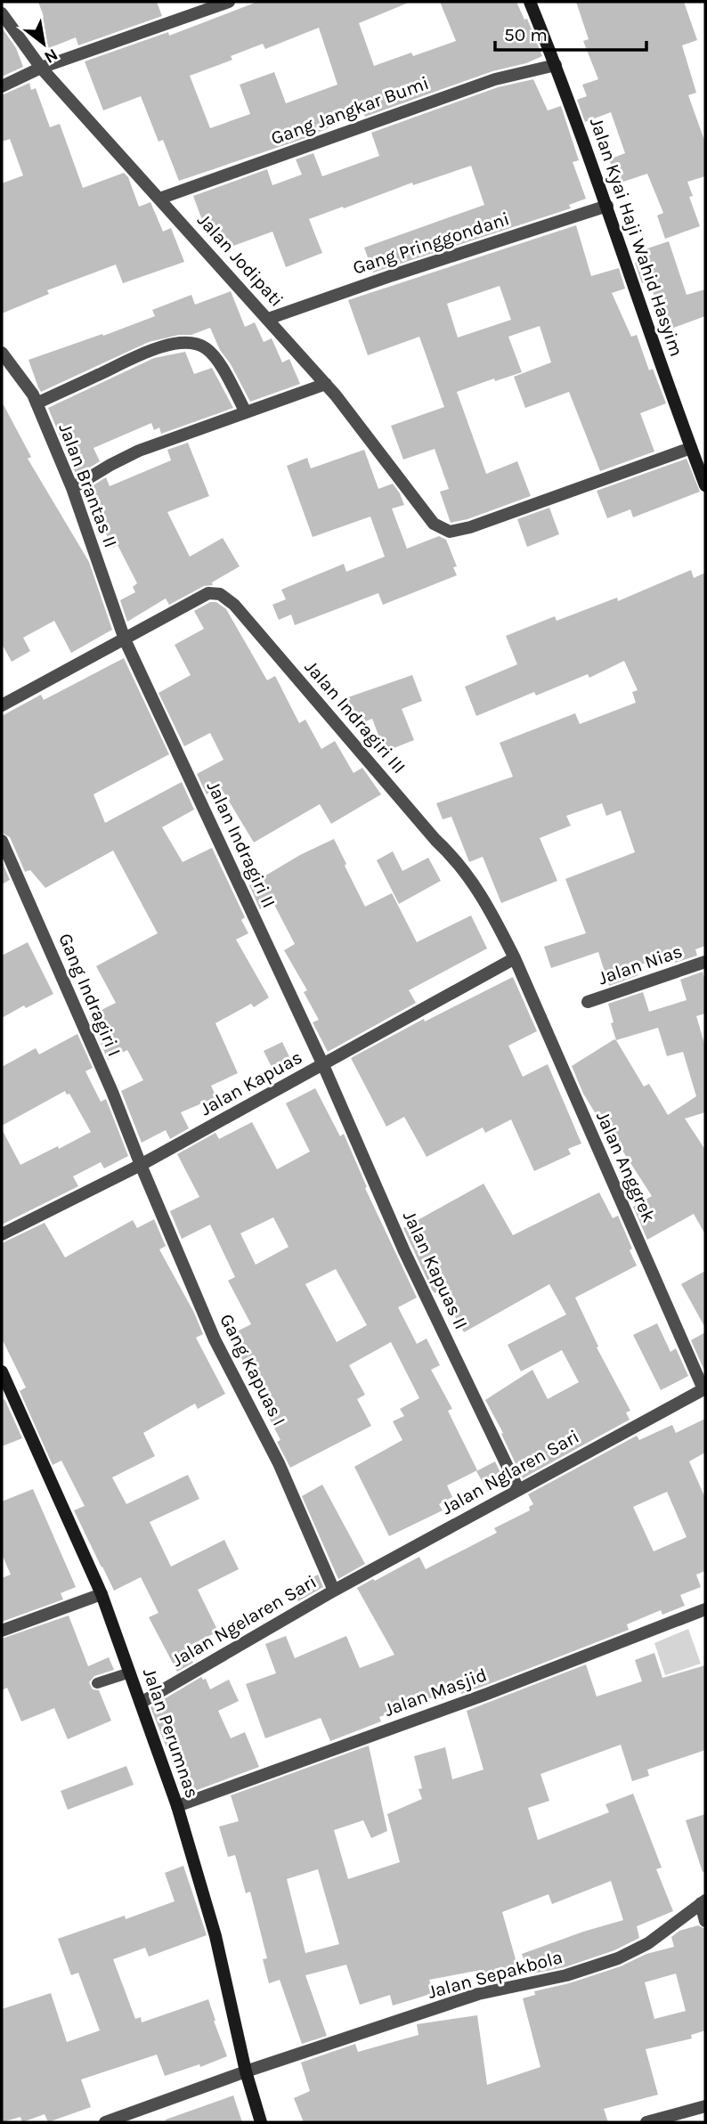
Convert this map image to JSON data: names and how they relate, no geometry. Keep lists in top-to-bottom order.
{
  "streets": {
    "main road": ["Jalan Kyai Haji Wahid Hasyim", "Jalan Perumnas"],
    "street": [
      "Gang Jangkar Bumi",
      "Gang Pringgondani",
      "Jalan Jodipati",
      "Jalan Brantas II",
      "Jalan Indragiri III",
      "Jalan Indragiri II",
      "Jalan Nias",
      "Gang Indragiri I",
      "Jalan Kapuas",
      "Jalan Anggrek",
      "Jalan Kapuas II",
      "Gang Kapuas I",
      "Jalan Nglaren Sari",
      "Jalan Ngelaren Sari",
      "Jalan Masjid",
      "Jalan Sepakbola"
    ]
  },
  "crossings": [
    ["Gang Jangkar Bumi", "Jalan Kyai Haji Wahid Hasyim"],
    ["Gang Jangkar Bumi", "Jalan Jodipati"],
    ["Jalan Kyai Haji Wahid Hasyim", "Gang Pringgondani"],
    ["Jalan Kyai Haji Wahid Hasyim", "Jalan Jodipati"],
    ["Gang Pringgondani", "Jalan Jodipati"],
    ["Jalan Brantas II", "Jalan Indragiri III"],
    ["Jalan Brantas II", "Jalan Indragiri II"],
    ["Jalan Indragiri III", "Jalan Indragiri II"],
    ["Jalan Indragiri III", "Jalan Kapuas"],
    ["Jalan Indragiri III", "Jalan Anggrek"],
    ["Jalan Indragiri II", "Jalan Kapuas"],
    ["Jalan Indragiri II", "Jalan Kapuas II"],
    ["Gang Indragiri I", "Jalan Kapuas"],
    ["Gang Indragiri I", "Gang Kapuas I"],
    ["Jalan Kapuas", "Jalan Anggrek"],
    ["Jalan Kapuas", "Jalan Kapuas II"],
    ["Jalan Kapuas", "Gang Kapuas I"],
    ["Jalan Anggrek", "Jalan Nglaren Sari"],
    ["Jalan Kapuas II", "Jalan Nglaren Sari"],
    ["Gang Kapuas I", "Jalan Nglaren Sari"],
    ["Gang Kapuas I", "Jalan Ngelaren Sari"],
    ["Jalan Nglaren Sari", "Jalan Ngelaren Sari"],
    ["Jalan Ngelaren Sari", "Jalan Perumnas"],
    ["Jalan Masjid", "Jalan Perumnas"],
    ["Jalan Perumnas", "Jalan Sepakbola"]
  ],
  "scale_bar": "50 m",
  "north": "bottom right"
}
